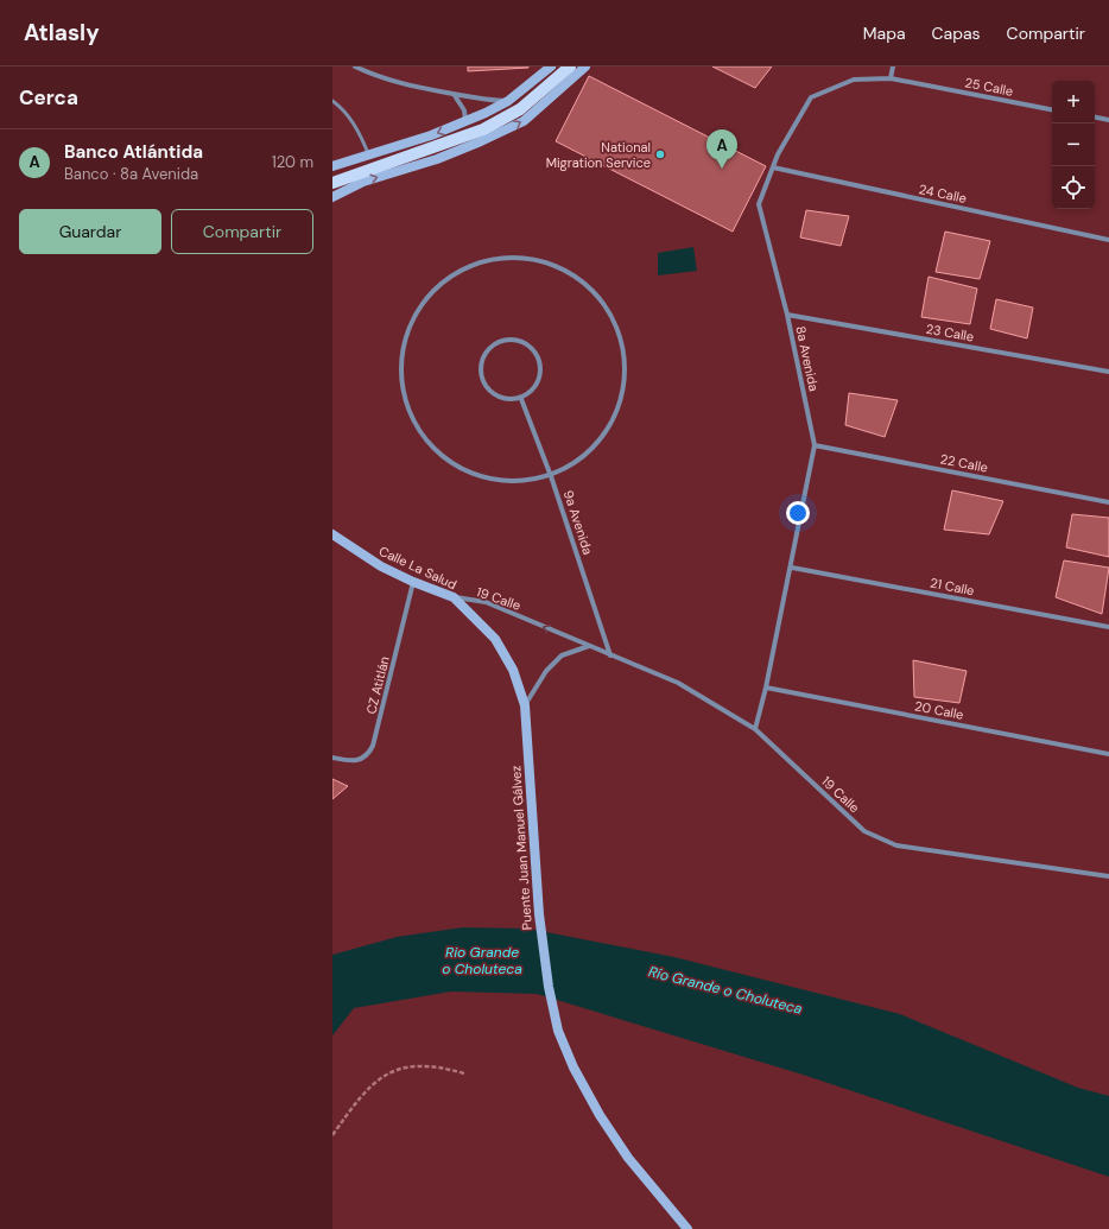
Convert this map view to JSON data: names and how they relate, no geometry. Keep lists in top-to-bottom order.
{
  "streets": {
    "main road": ["Calle La Salud", "Puente Juan Manuel Gálvez"],
    "street": [
      "25 Calle",
      "24 Calle",
      "23 Calle",
      "8a Avenida",
      "22 Calle",
      "9a Avenida",
      "21 Calle",
      "19 Calle",
      "CZ Atitlán",
      "20 Calle"
    ]
  },
  "crossings": [
    ["25 Calle", "8a Avenida"],
    ["24 Calle", "8a Avenida"],
    ["23 Calle", "8a Avenida"],
    ["8a Avenida", "22 Calle"],
    ["8a Avenida", "21 Calle"],
    ["8a Avenida", "19 Calle"],
    ["8a Avenida", "20 Calle"],
    ["9a Avenida", "19 Calle"],
    ["Calle La Salud", "19 Calle"],
    ["Calle La Salud", "CZ Atitlán"],
    ["Calle La Salud", "Puente Juan Manuel Gálvez"]
  ],
  "water": ["Rio Grande o Choluteca", "Río Grande o Choluteca"],
  "places": ["National Migration Service"],
  "page": {
    "header": "Atlasly",
    "nav": ["Mapa", "Capas", "Compartir"],
    "heading": "Cerca",
    "map_buttons": ["+", "−"],
    "list": [
      {
        "mark": "A",
        "name": "Banco Atlántida",
        "note": "Banco · 8a Avenida",
        "value": "120 m"
      }
    ],
    "pins": "A",
    "buttons": ["Guardar", "Compartir"]
  }
}
